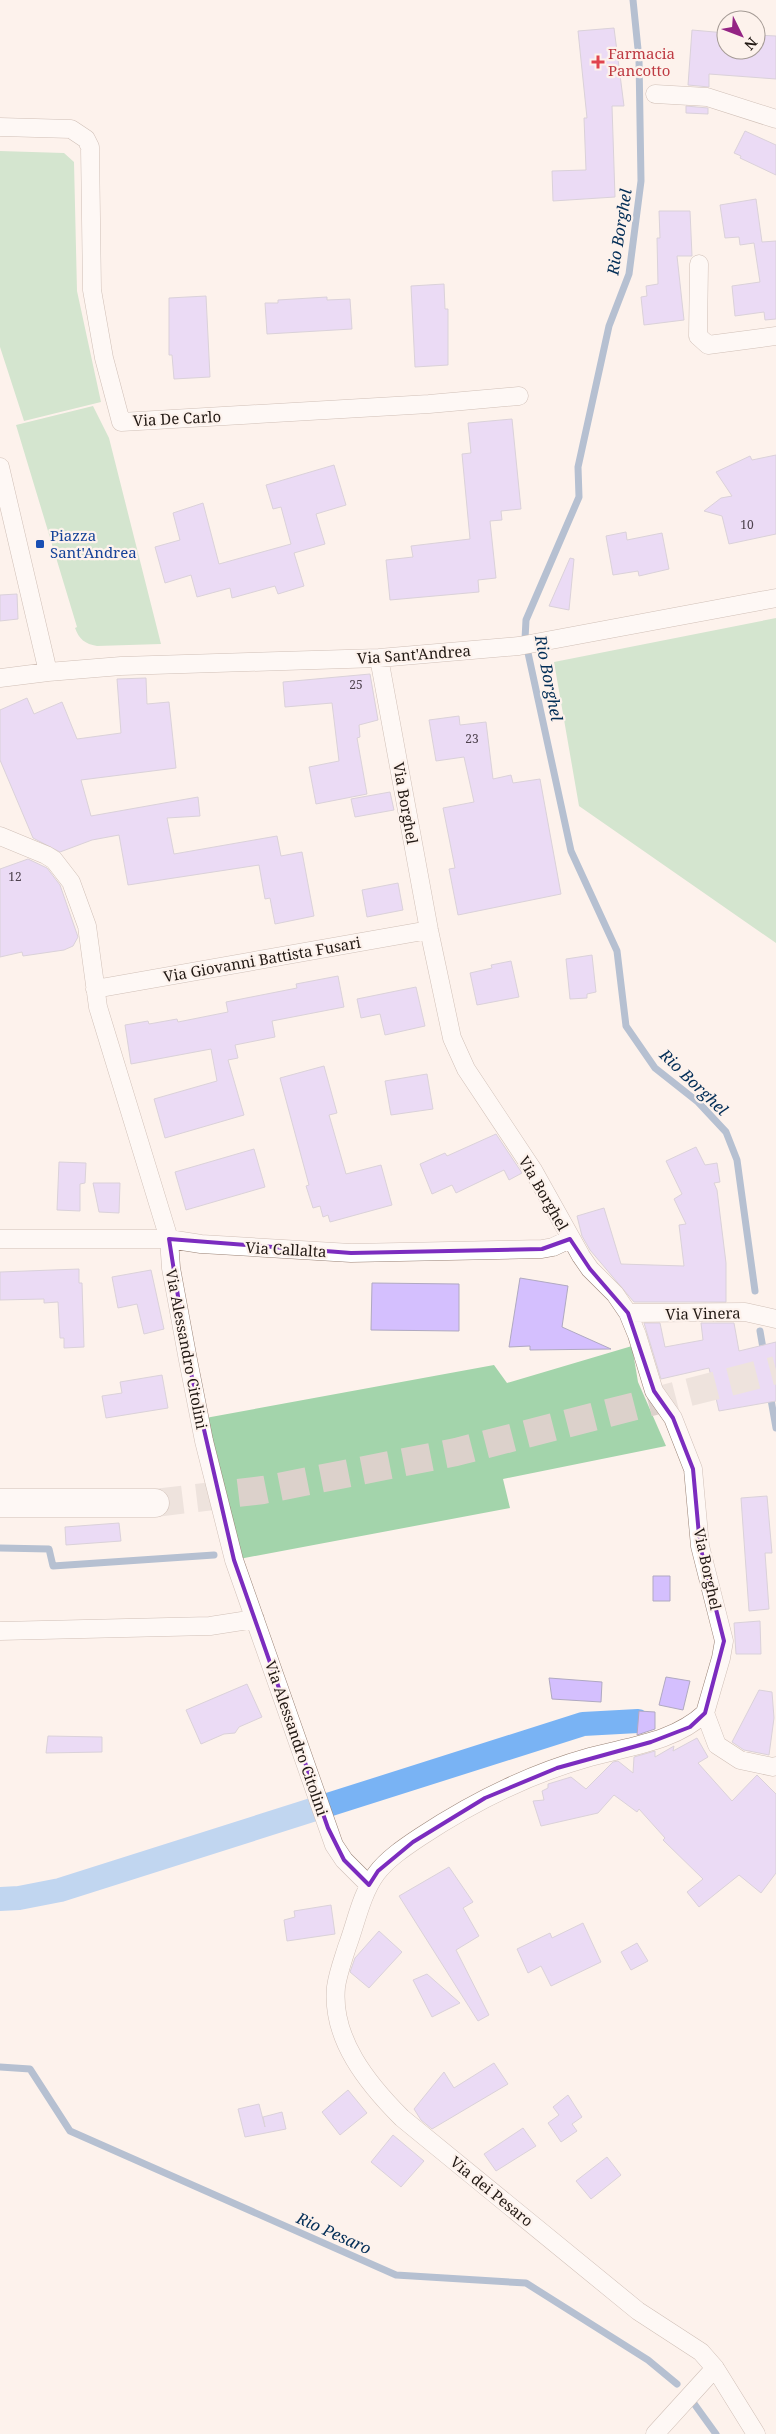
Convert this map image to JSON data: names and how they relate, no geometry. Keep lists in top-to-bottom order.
{
  "streets": {
    "street": [
      "Via De Carlo",
      "Via Sant'Andrea",
      "Via Borghel",
      "Via Giovanni Battista Fusari",
      "Via Callalta",
      "Via Vinera",
      "Via Alessandro Citolini",
      "Via dei Pesaro"
    ]
  },
  "crossings": [
    ["Via Sant'Andrea", "Via Borghel"],
    ["Via Borghel", "Via Giovanni Battista Fusari"],
    ["Via Borghel", "Via Callalta"],
    ["Via Borghel", "Via Vinera"],
    ["Via Giovanni Battista Fusari", "Via Alessandro Citolini"],
    ["Via Callalta", "Via Alessandro Citolini"],
    ["Via Alessandro Citolini", "Via dei Pesaro"]
  ],
  "water": ["Rio Borghel", "Rio Pesaro"],
  "places": {
    "health": ["Farmacia Pancotto"],
    "transit": ["Piazza Sant'Andrea"]
  },
  "house_numbers": [
    "10",
    "25",
    "23",
    "12"
  ],
  "north": "bottom right"
}
